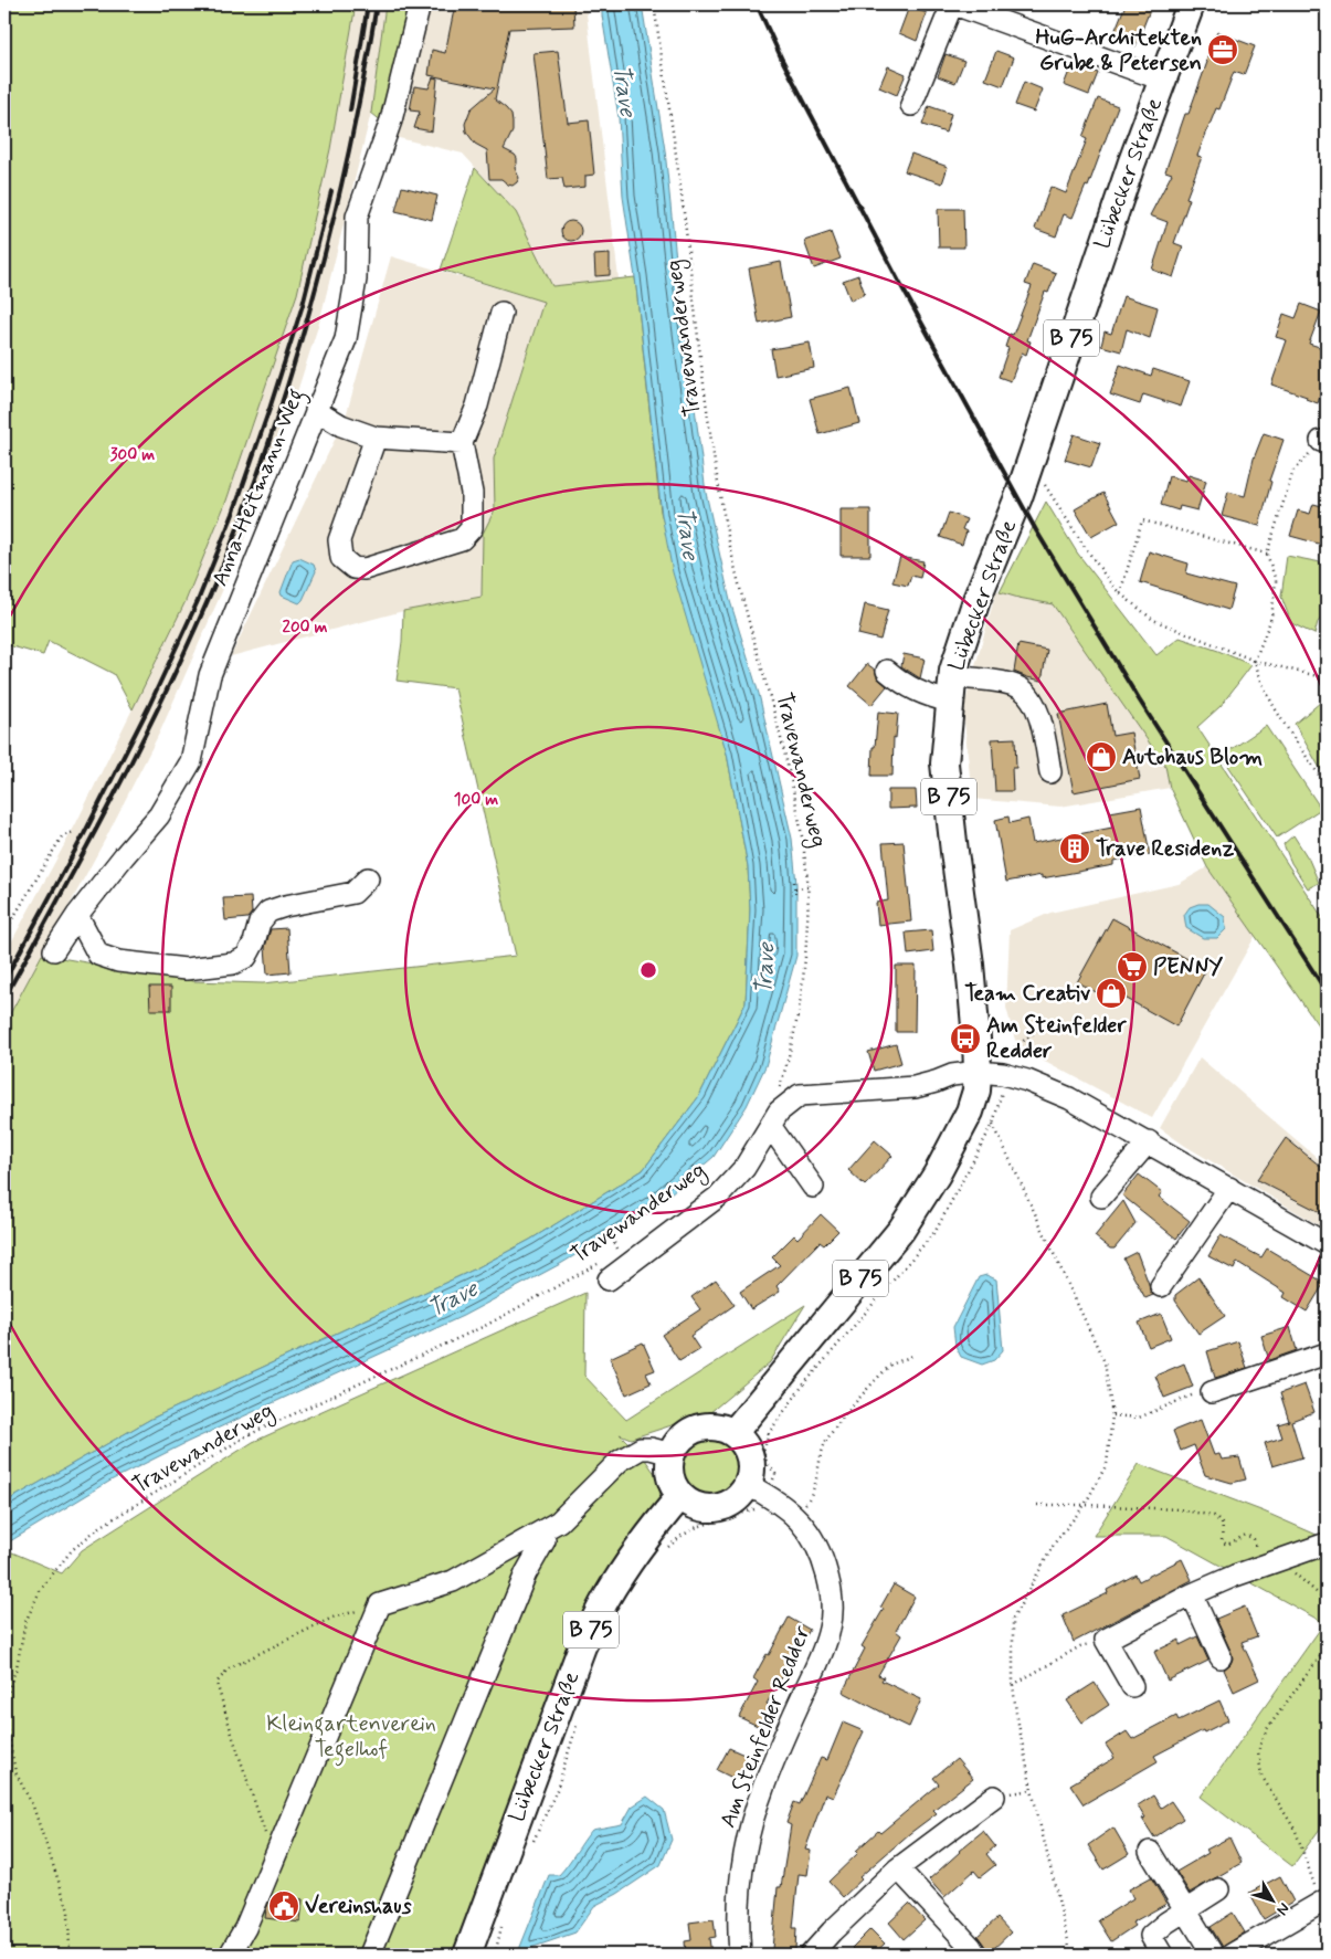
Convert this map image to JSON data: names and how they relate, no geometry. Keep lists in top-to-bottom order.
{
  "streets": {
    "main road": ["Lübecker Straße", "B 75"],
    "street": ["Anna-Heitmann-Weg", "Am Steinfelder Redder"],
    "path": ["Travewanderweg"]
  },
  "crossings": [
    ["Lübecker Straße", "Am Steinfelder Redder"]
  ],
  "water": ["Trave"],
  "parks": ["Kleingartenverein Tegelhof"],
  "places": {
    "office": ["HuG-Architekten Grube & Petersen"],
    "shop": ["Autohaus Blom", "Team Creativ"],
    "building": ["Trave Residenz"],
    "supermarket": ["PENNY"],
    "bus stop": ["Am Steinfelder Redder"],
    "public building": ["Vereinshaus"]
  },
  "north": "bottom right",
  "rings": ["300 m", "200 m", "100 m"]
}
